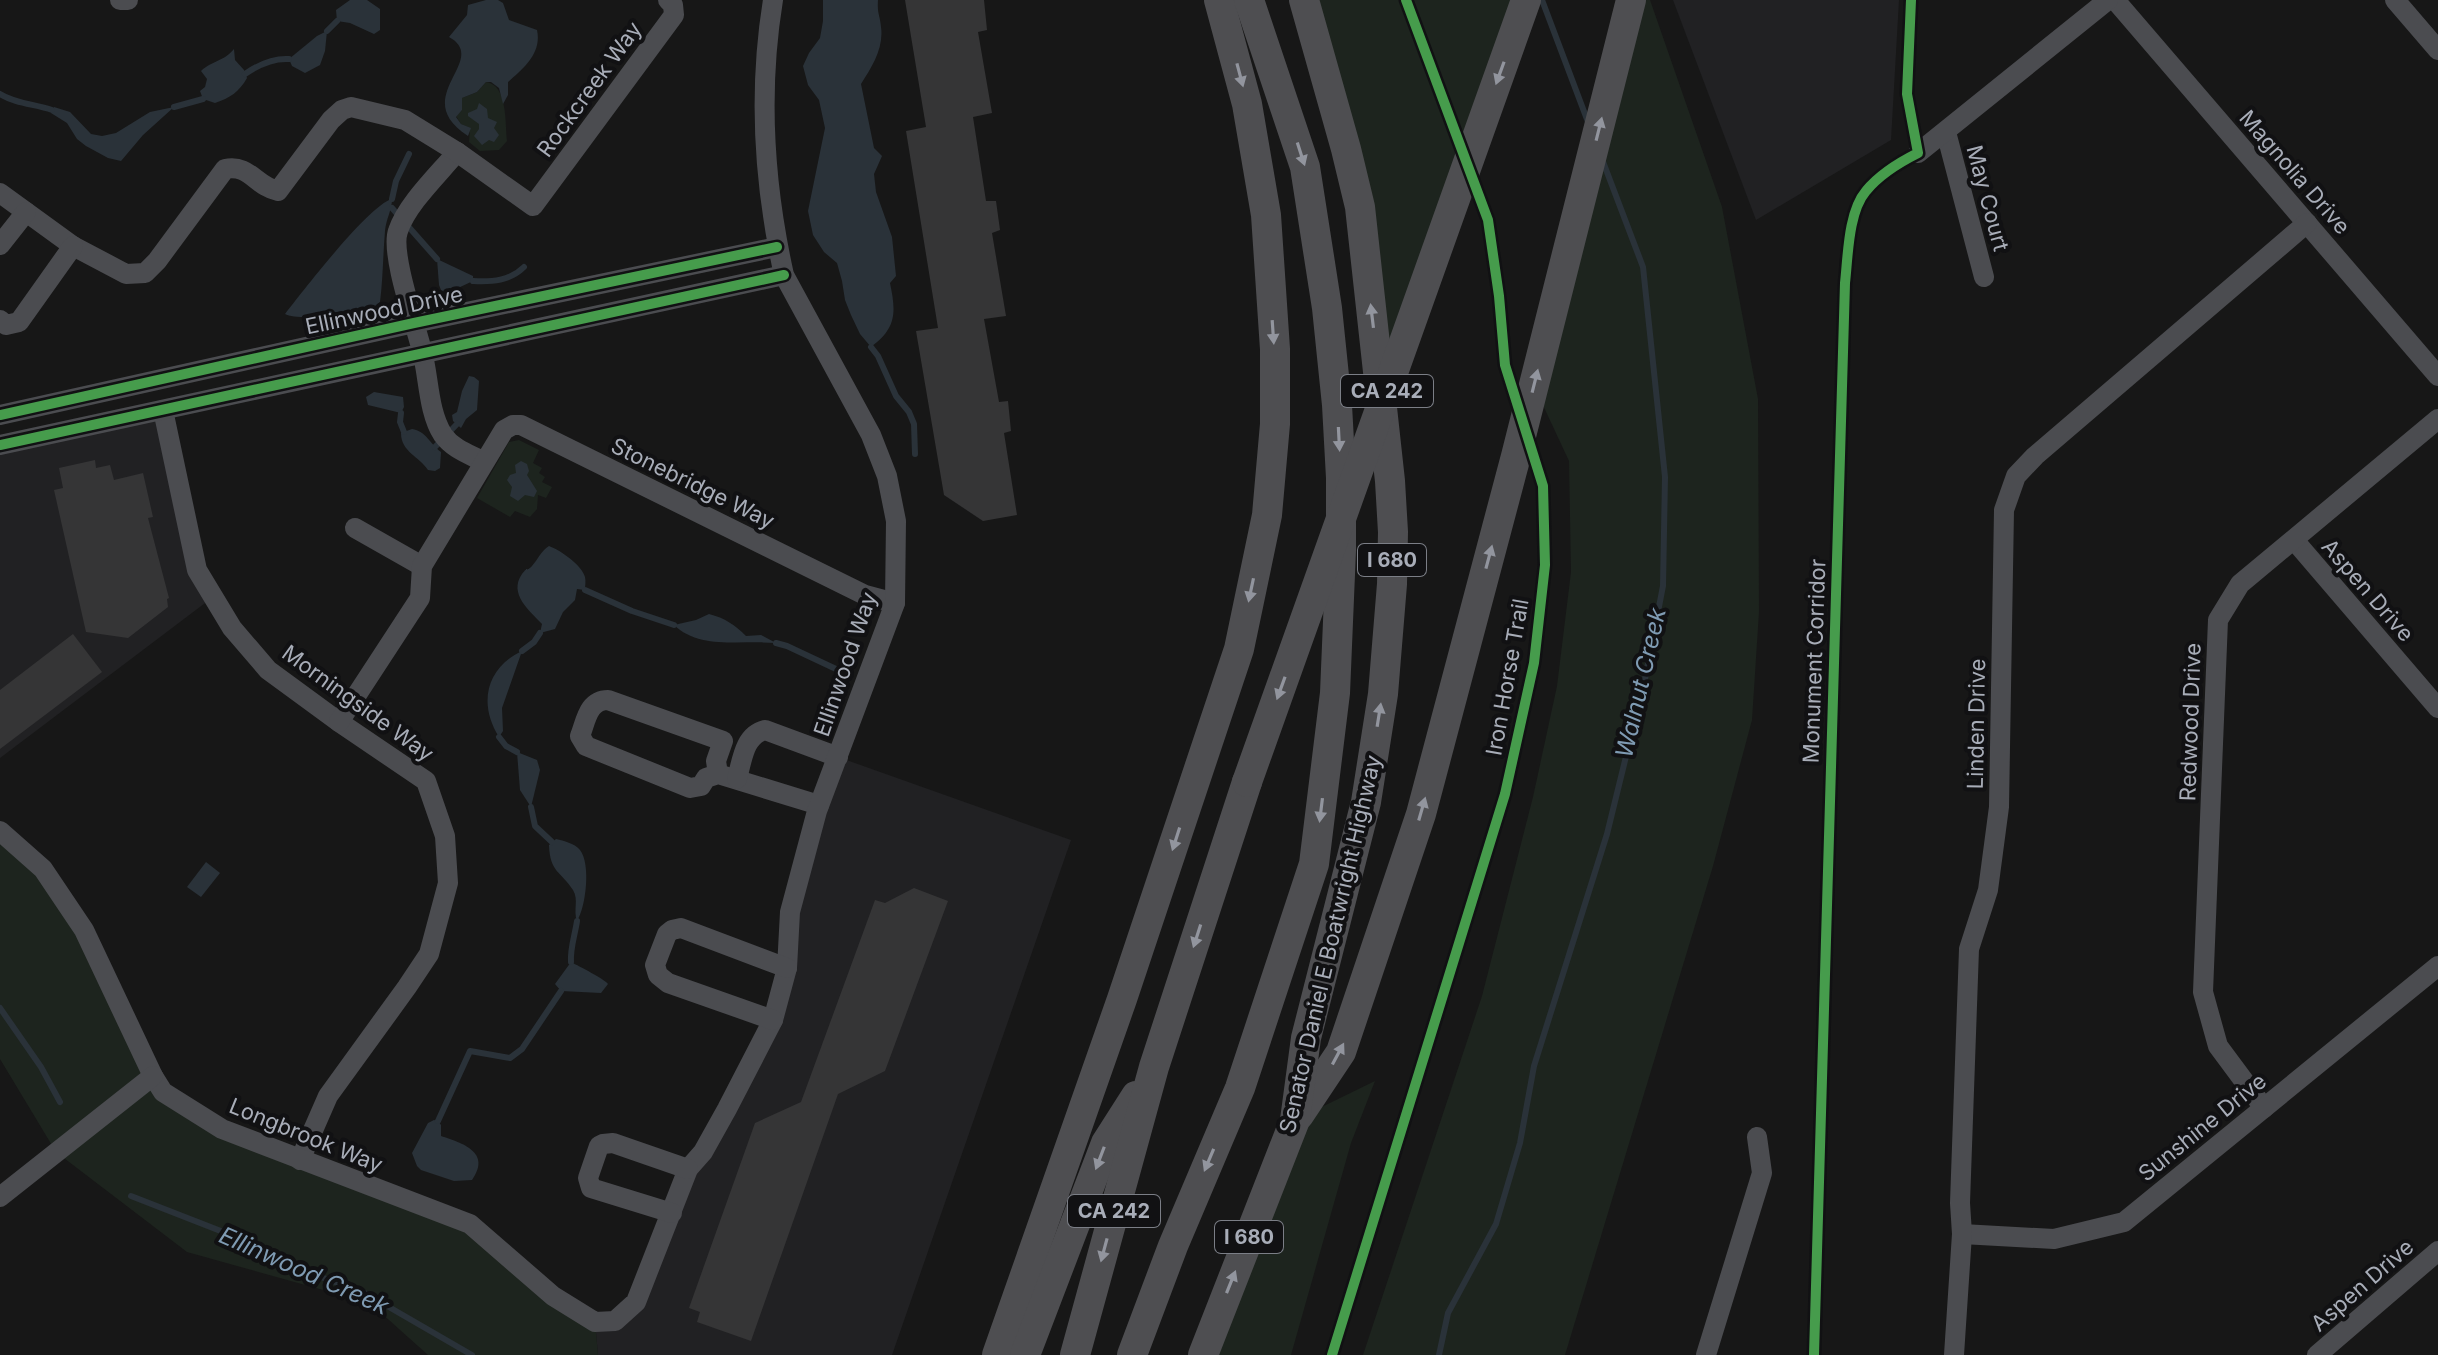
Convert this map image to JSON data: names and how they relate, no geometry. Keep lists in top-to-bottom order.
{
  "streets": {
    "highway": ["CA 242", "I 680", "Senator Daniel E Boatwright Highway"],
    "street": [
      "Rockcreek Way",
      "Magnolia Drive",
      "May Court",
      "Ellinwood Drive",
      "Stonebridge Way",
      "Aspen Drive",
      "Ellinwood Way",
      "Morningside Way",
      "Redwood Drive",
      "Linden Drive",
      "Sunshine Drive",
      "Longbrook Way"
    ],
    "cycle path": ["Monument Corridor", "Iron Horse Trail"]
  },
  "crossings": [
    ["Magnolia Drive", "Linden Drive"],
    ["Ellinwood Drive", "Ellinwood Way"],
    ["Stonebridge Way", "Ellinwood Way"],
    ["Stonebridge Way", "Morningside Way"],
    ["Aspen Drive", "Redwood Drive"],
    ["Ellinwood Way", "Longbrook Way"],
    ["Morningside Way", "Longbrook Way"],
    ["Redwood Drive", "Sunshine Drive"],
    ["Linden Drive", "Sunshine Drive"]
  ],
  "water": ["Walnut Creek", "Ellinwood Creek"]
}
